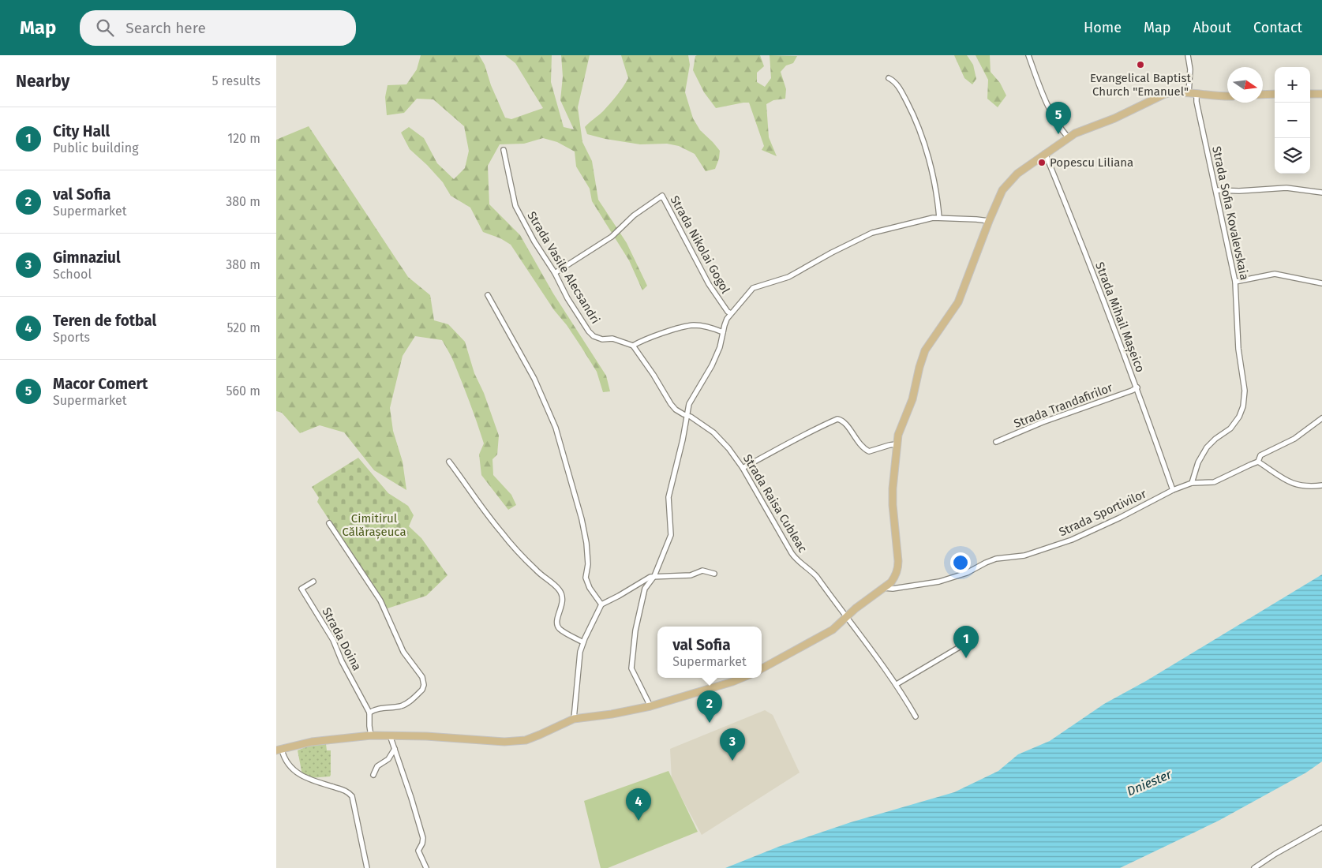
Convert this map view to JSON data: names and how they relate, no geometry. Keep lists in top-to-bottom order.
{
  "streets": {
    "street": [
      "Strada Sofia Kovalevskaia",
      "Strada Nikolai Gogol",
      "Strada Vasile Alecsandri",
      "Strada Mihail Mașeico",
      "Strada Trandafirilor",
      "Strada Raisa Cubleac",
      "Strada Sportivilor",
      "Strada Doina"
    ]
  },
  "crossings": [
    ["Strada Sofia Kovalevskaia", "Strada Sportivilor"],
    ["Strada Nikolai Gogol", "Strada Vasile Alecsandri"],
    ["Strada Mihail Mașeico", "Strada Trandafirilor"],
    ["Strada Mihail Mașeico", "Strada Sportivilor"]
  ],
  "water": ["Dniester"],
  "parks": ["Cimitirul Călărașeuca"],
  "places": ["Evangelical Baptist Church \"Emanuel\"", "Popescu Liliana"],
  "north": "right",
  "page": {
    "header": "Map",
    "search": "Search here",
    "nav": [
      "Home",
      "Map",
      "About",
      "Contact"
    ],
    "heading": ["Nearby", "5 results"],
    "map_buttons": ["+", "−"],
    "pins": [
      "5",
      "1",
      "2",
      "3",
      "4"
    ],
    "list": [
      {
        "mark": "1",
        "name": "City Hall",
        "note": "Public building",
        "value": "120 m"
      },
      {
        "mark": "2",
        "name": "val Sofia",
        "note": "Supermarket",
        "value": "380 m"
      },
      {
        "mark": "3",
        "name": "Gimnaziul",
        "note": "School",
        "value": "380 m"
      },
      {
        "mark": "4",
        "name": "Teren de fotbal",
        "note": "Sports",
        "value": "520 m"
      },
      {
        "mark": "5",
        "name": "Macor Comert",
        "note": "Supermarket",
        "value": "560 m"
      }
    ],
    "popup": ["val Sofia", "Supermarket"]
  }
}
